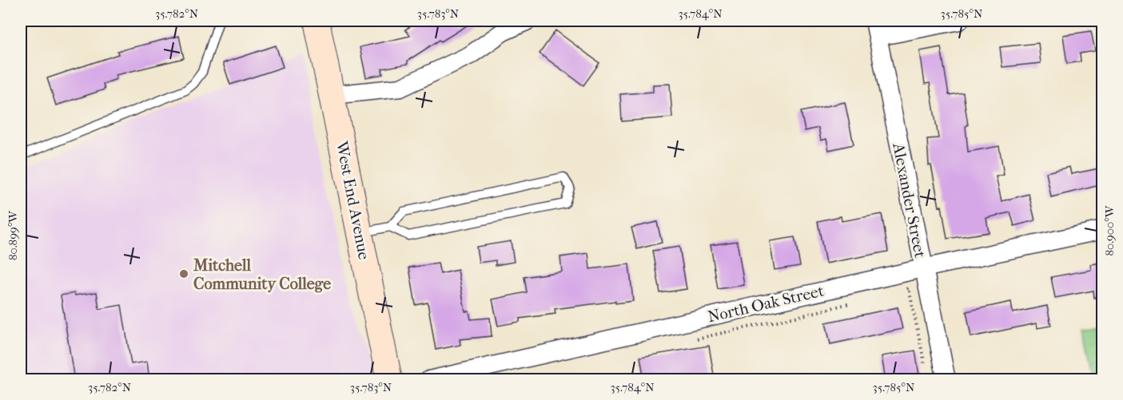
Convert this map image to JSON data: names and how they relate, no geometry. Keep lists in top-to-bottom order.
{
  "streets": {
    "main road": ["West End Avenue"],
    "street": ["Alexander Street", "North Oak Street"]
  },
  "crossings": [
    ["Alexander Street", "North Oak Street"]
  ],
  "places": ["Mitchell Community College"],
  "coordinates": [
    "35.782°N",
    "35.783°N",
    "35.784°N",
    "35.785°N",
    "80.900°W",
    "80.899°W"
  ]
}
